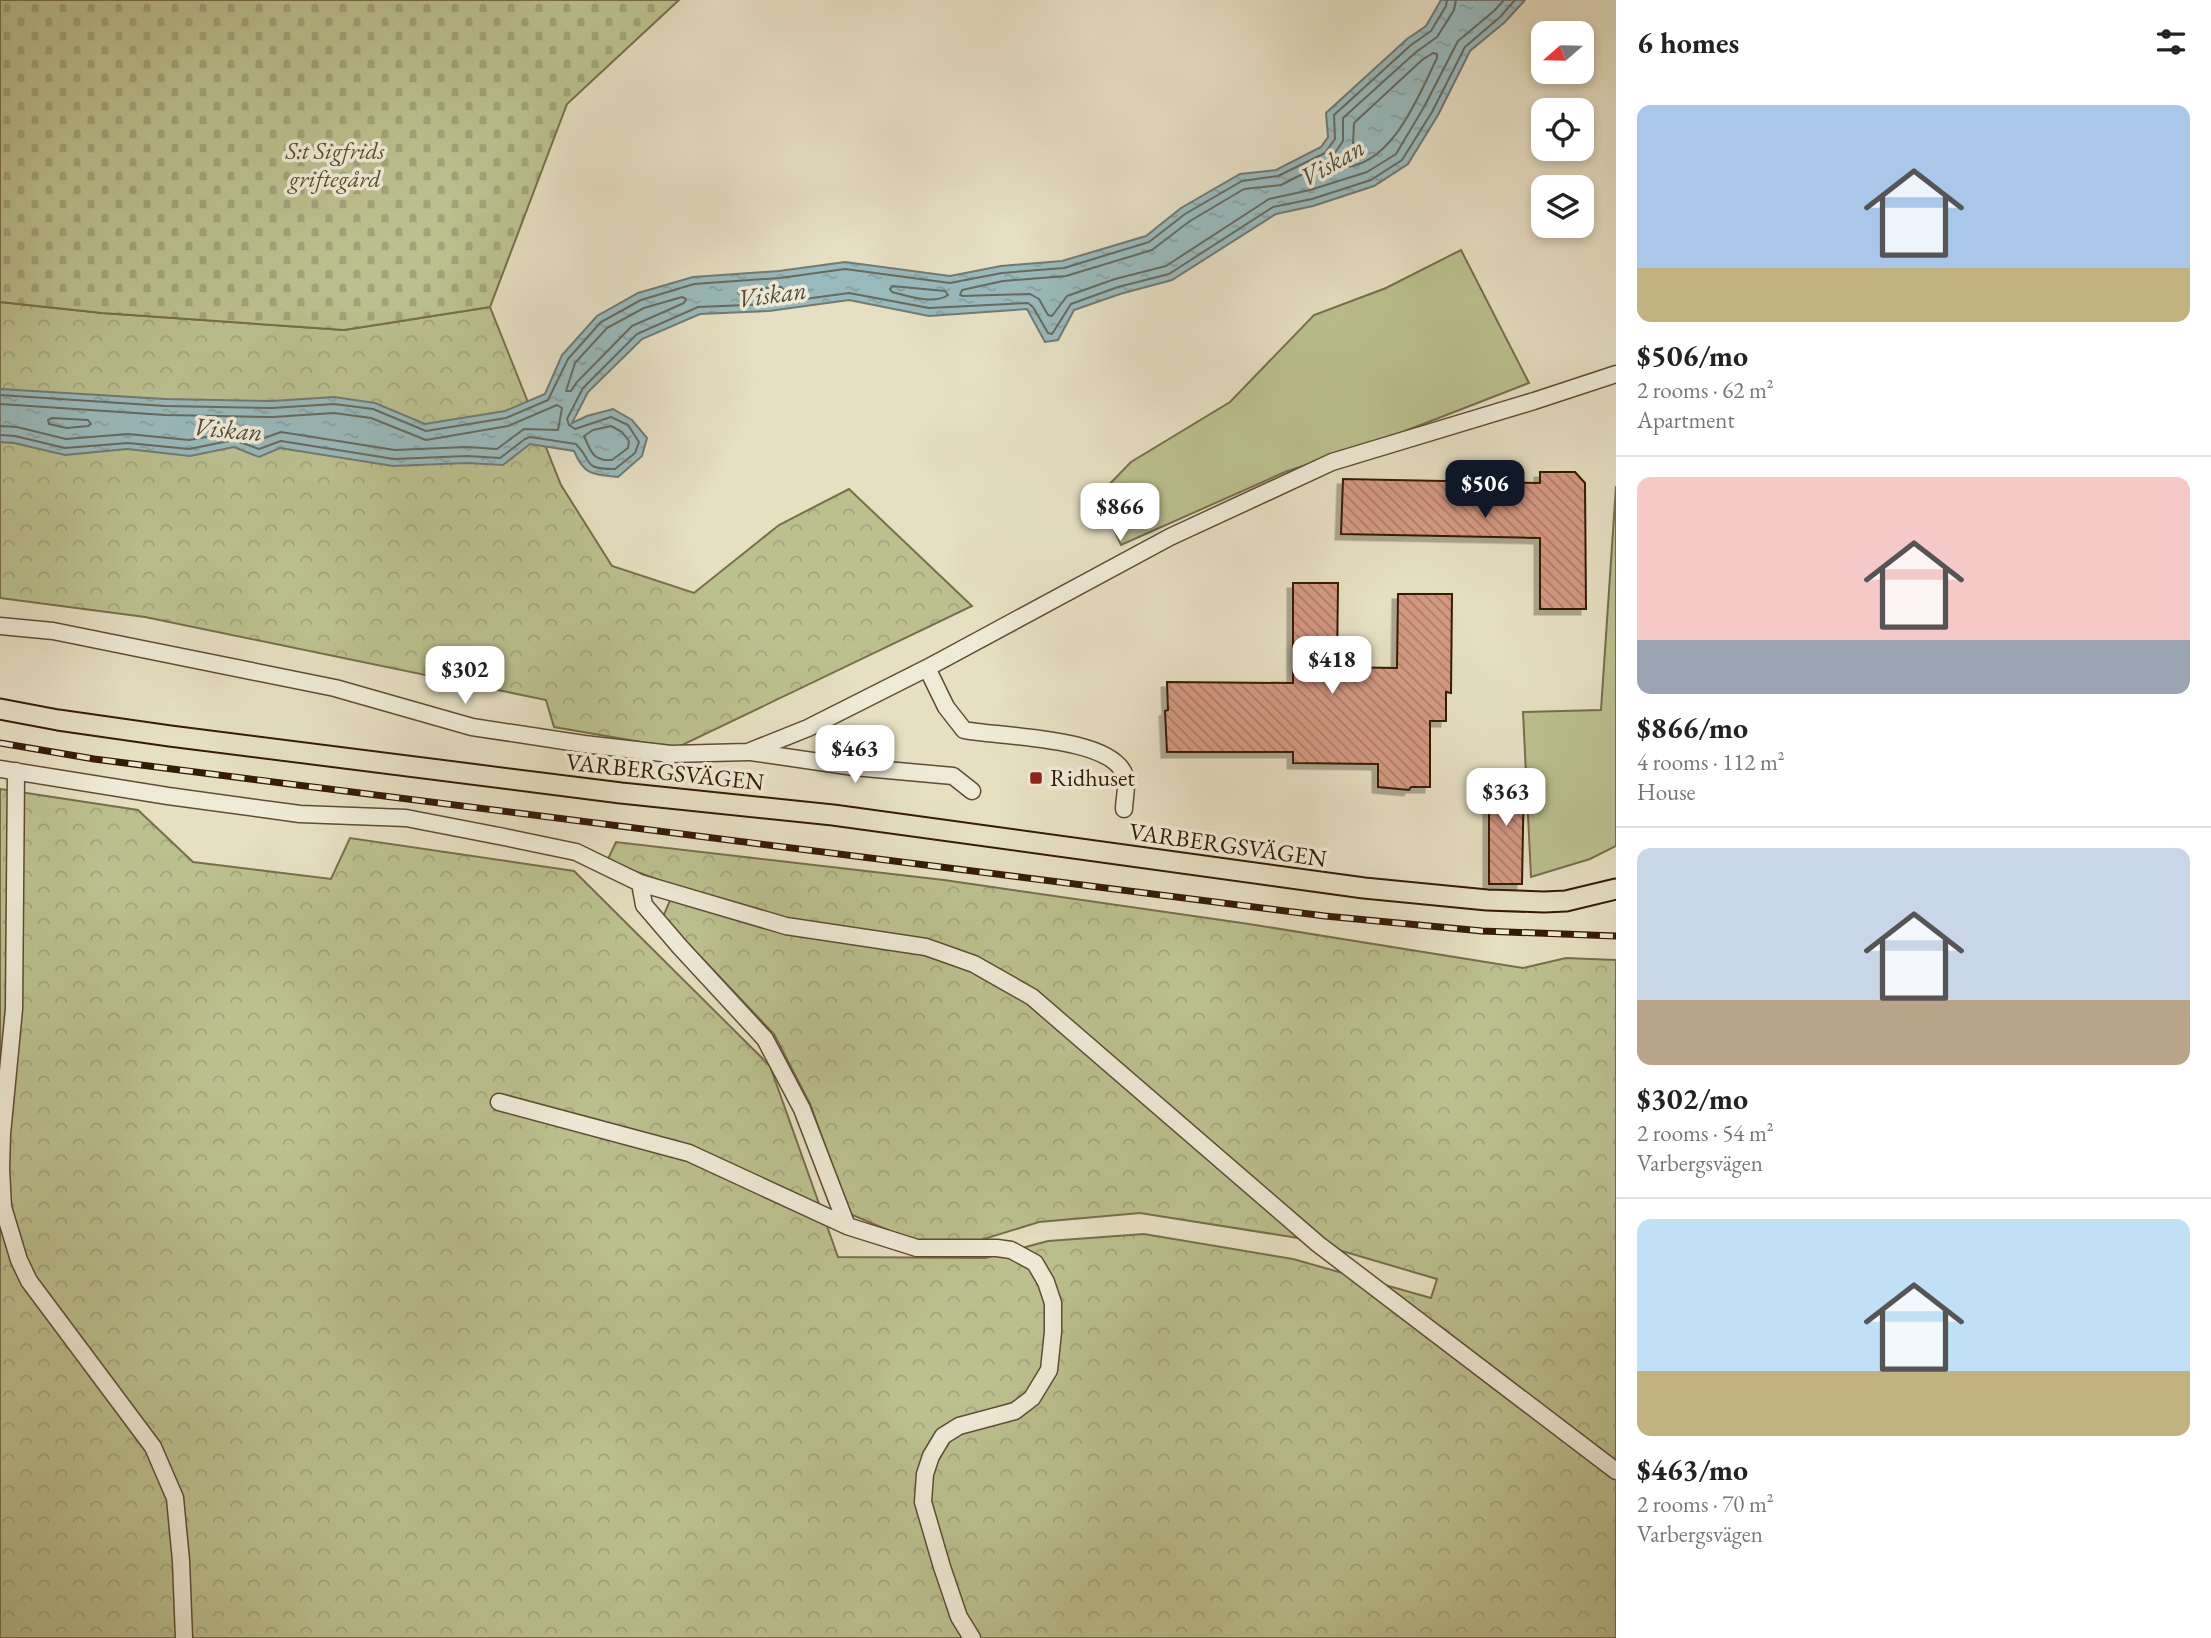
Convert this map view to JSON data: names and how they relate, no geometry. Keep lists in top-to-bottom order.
{
  "streets": {
    "main road": ["VARBERGSVÄGEN"]
  },
  "water": ["Viskan"],
  "parks": ["S:t Sigfrids griftegård"],
  "places": {
    "transit": ["Ridhuset"]
  },
  "north": "left",
  "page": {
    "heading": "6 homes",
    "list": [
      {
        "name": "$506/mo",
        "note": "2 rooms · 62 m² · Apartment"
      },
      {
        "name": "$866/mo",
        "note": "4 rooms · 112 m² · House"
      },
      {
        "name": "$302/mo",
        "note": "2 rooms · 54 m² · Varbergsvägen"
      },
      {
        "name": "$463/mo",
        "note": "2 rooms · 70 m² · Varbergsvägen"
      }
    ],
    "price": [
      "$506",
      "$866",
      "$418",
      "$302",
      "$463",
      "$363"
    ]
  }
}
